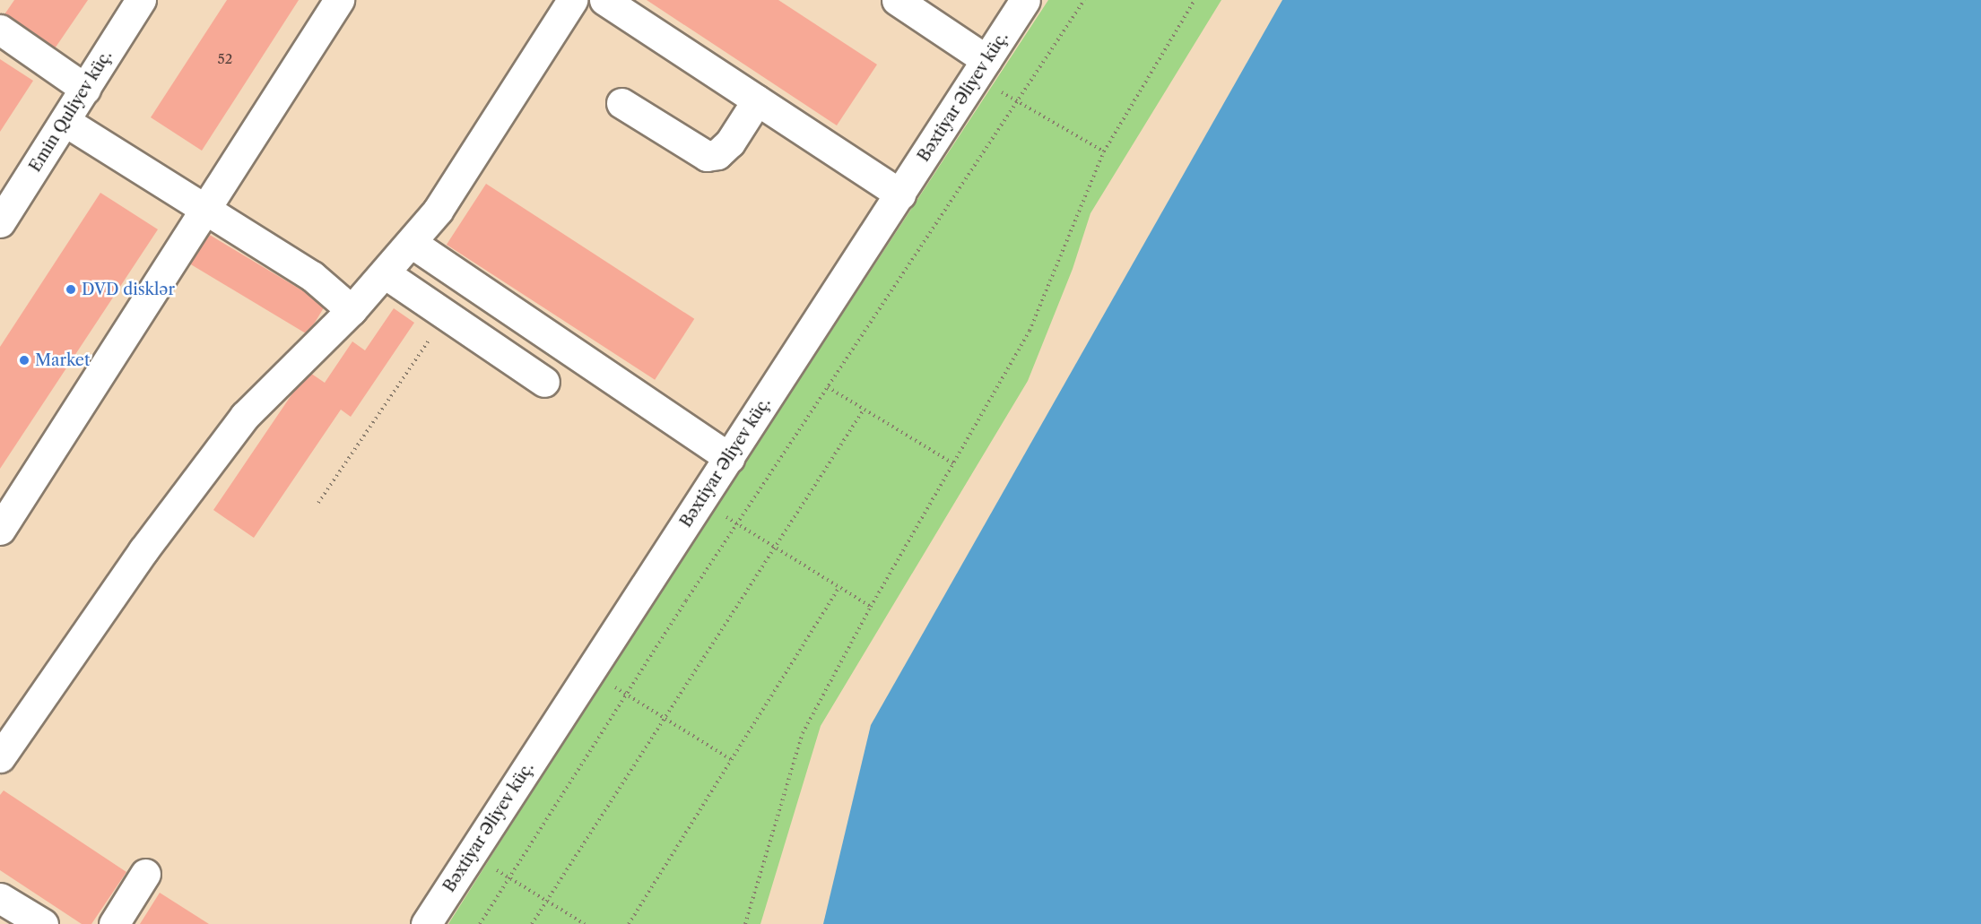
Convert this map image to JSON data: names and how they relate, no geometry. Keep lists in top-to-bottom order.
{
  "streets": {
    "street": ["Bəxtiyar Əliyev küç.", "Emin Quliyev küç."]
  },
  "places": ["DVD disklər", "Market"],
  "house_numbers": ["52"]
}
